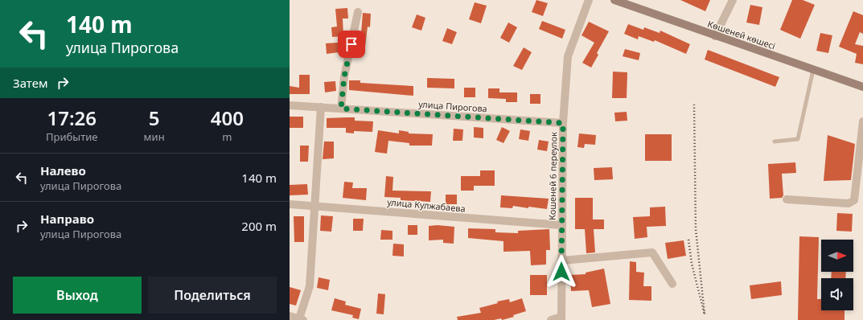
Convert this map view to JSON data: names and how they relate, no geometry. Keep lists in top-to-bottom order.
{
  "streets": {
    "main road": ["Көшеней көшесі"],
    "street": ["улица Пирогова", "Кошеней 6 переулок", "улица Кулжабаева"]
  },
  "crossings": [
    ["улица Пирогова", "Кошеней 6 переулок"],
    ["Кошеней 6 переулок", "улица Кулжабаева"]
  ],
  "north": "right",
  "page": {
    "turn": ["140 m", "улица Пирогова"],
    "then": "Затем",
    "eta": [
      "17:26",
      "Прибытие",
      "5",
      "мин",
      "400",
      "m"
    ],
    "list": [
      {
        "name": "Налево",
        "note": "улица Пирогова",
        "value": "140 m"
      },
      {
        "name": "Направо",
        "note": "улица Пирогова",
        "value": "200 m"
      }
    ],
    "buttons": ["Выход", "Поделиться"]
  }
}
